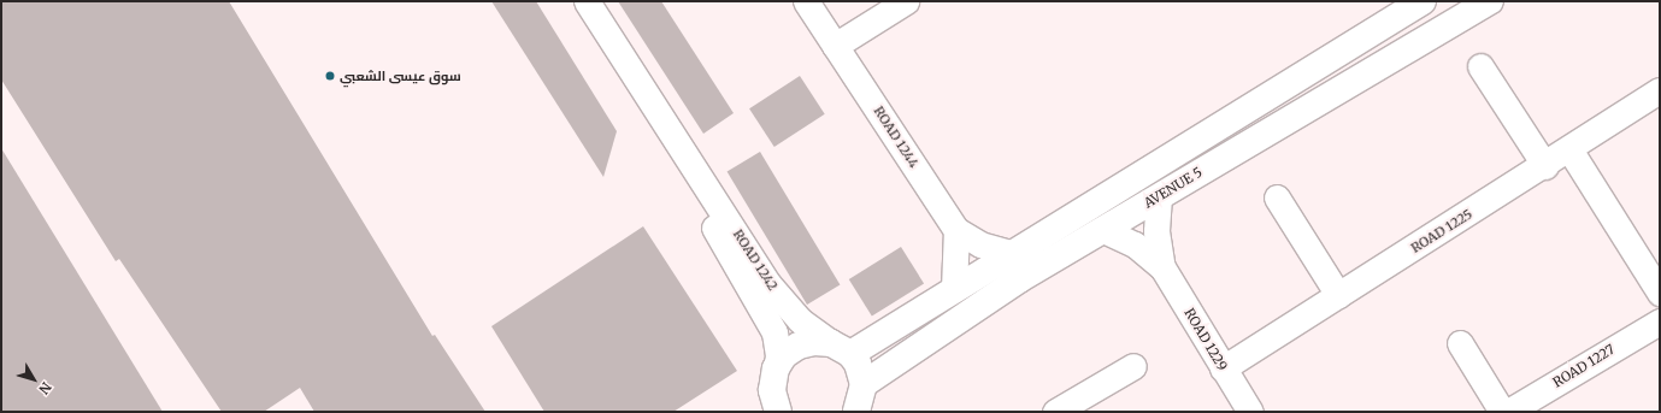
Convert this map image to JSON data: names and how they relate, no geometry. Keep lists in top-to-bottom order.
{
  "streets": {
    "street": [
      "ROAD 1244",
      "AVENUE 5",
      "ROAD 1225",
      "ROAD 1242",
      "ROAD 1229",
      "ROAD 1227"
    ]
  },
  "crossings": [
    ["ROAD 1244", "AVENUE 5"],
    ["AVENUE 5", "ROAD 1242"],
    ["AVENUE 5", "ROAD 1229"],
    ["ROAD 1225", "ROAD 1229"]
  ],
  "places": ["سوق عيسى الشعبي"],
  "north": "bottom right"
}
